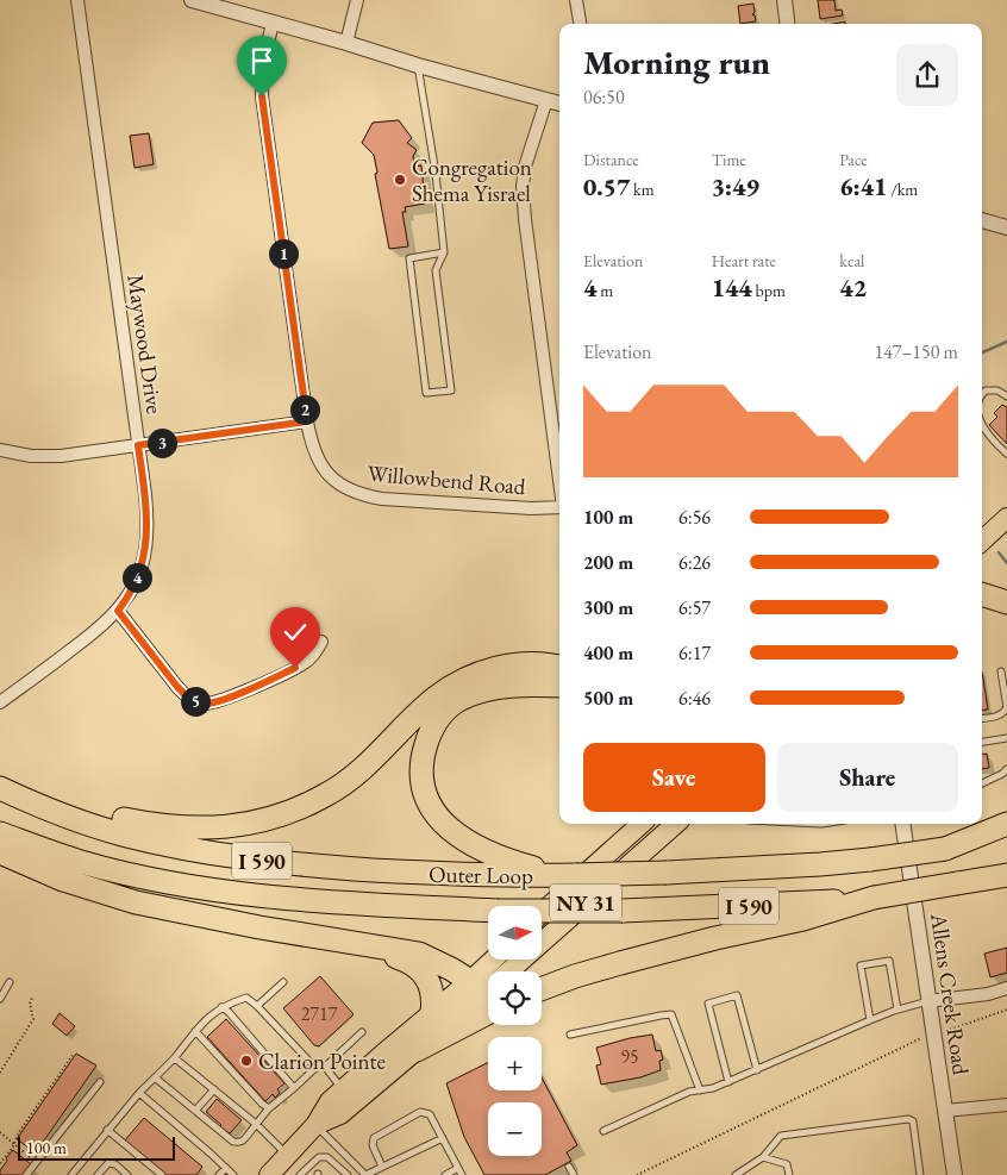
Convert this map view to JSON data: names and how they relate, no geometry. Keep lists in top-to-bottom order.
{
  "streets": {
    "highway": ["I 590", "Outer Loop"],
    "main road": ["NY 31"],
    "street": ["Maywood Drive", "Willowbend Road", "Allens Creek Road"]
  },
  "crossings": [
    ["I 590", "Outer Loop"]
  ],
  "places": ["Congregation Shema Yisrael", "Clarion Pointe"],
  "house_numbers": ["2717", "95"],
  "scale_bar": "100 m",
  "north": "right",
  "page": {
    "heading": ["Morning run", "06:50"],
    "stats": [
      ["Distance", "0.57 km"],
      ["Time", "3:49"],
      ["Pace", "6:41 /km"],
      ["Elevation", "4 m"],
      ["Heart rate", "144 bpm"],
      ["kcal", "42"]
    ],
    "pins": [
      "1",
      "2",
      "3",
      "4",
      "5"
    ],
    "chart": ["Elevation", "147–150 m"],
    "list": [
      {
        "name": "100 m",
        "note": "6:56"
      },
      {
        "name": "200 m",
        "note": "6:26"
      },
      {
        "name": "300 m",
        "note": "6:57"
      },
      {
        "name": "400 m",
        "note": "6:17"
      },
      {
        "name": "500 m",
        "note": "6:46"
      }
    ],
    "buttons": ["Save", "Share"],
    "map_buttons": ["+", "−"],
    "scale": "100 m"
  }
}
